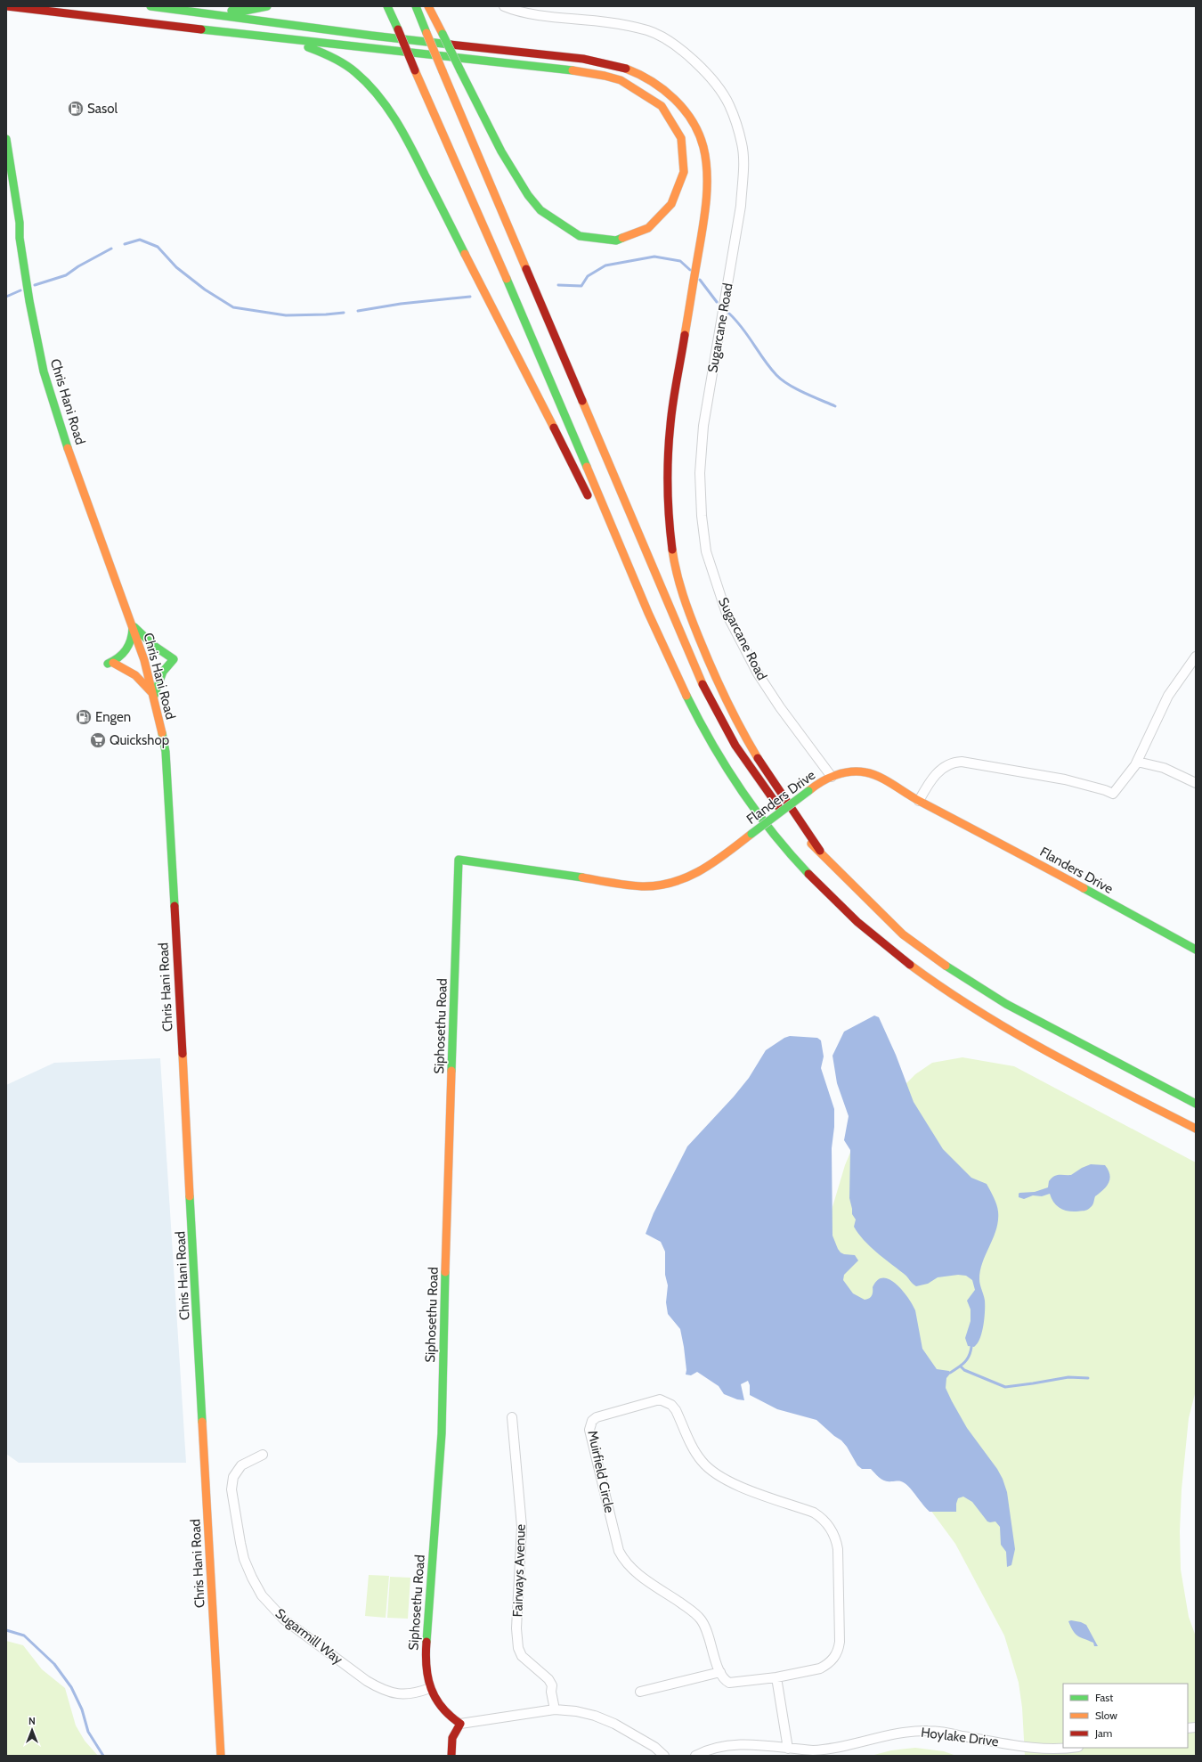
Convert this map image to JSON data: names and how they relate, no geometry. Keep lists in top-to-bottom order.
{
  "streets": {
    "main road": ["Chris Hani Road", "Flanders Drive", "Siphosethu Road"],
    "street": [
      "Sugarcane Road",
      "Muirfield Circle",
      "Fairways Avenue",
      "Sugarmill Way",
      "Hoylake Drive"
    ]
  },
  "crossings": [
    ["Sugarcane Road", "Flanders Drive"],
    ["Flanders Drive", "Siphosethu Road"],
    ["Siphosethu Road", "Sugarmill Way"]
  ],
  "places": {
    "fuel station": ["Sasol", "Engen"],
    "supermarket": ["Quickshop"]
  },
  "legend": ["Fast", "Slow", "Jam"],
  "north": "top"
}
